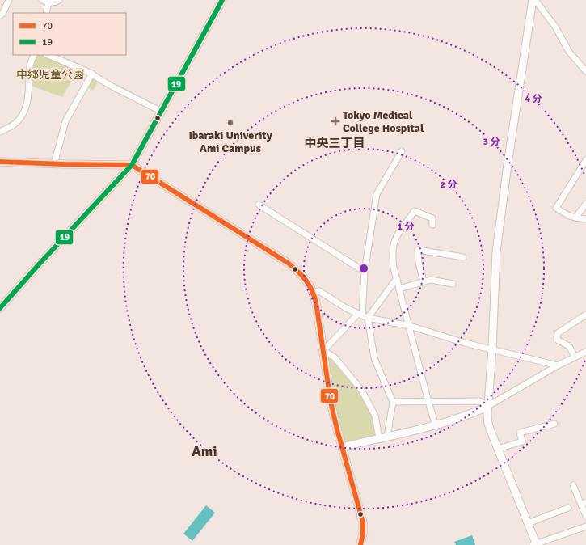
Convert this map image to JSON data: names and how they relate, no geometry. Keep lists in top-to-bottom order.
{
  "districts": ["中央三丁目", "Ami"],
  "parks": ["中郷児童公園"],
  "places": {
    "health": ["Tokyo Medical College Hospital"],
    "other": ["Ibaraki Univerity Ami Campus"]
  },
  "lines": ["transit line 19", "transit line 70"],
  "legend": ["70", "19"],
  "rings": [
    "4 分",
    "3 分",
    "2 分",
    "1 分"
  ]
}
